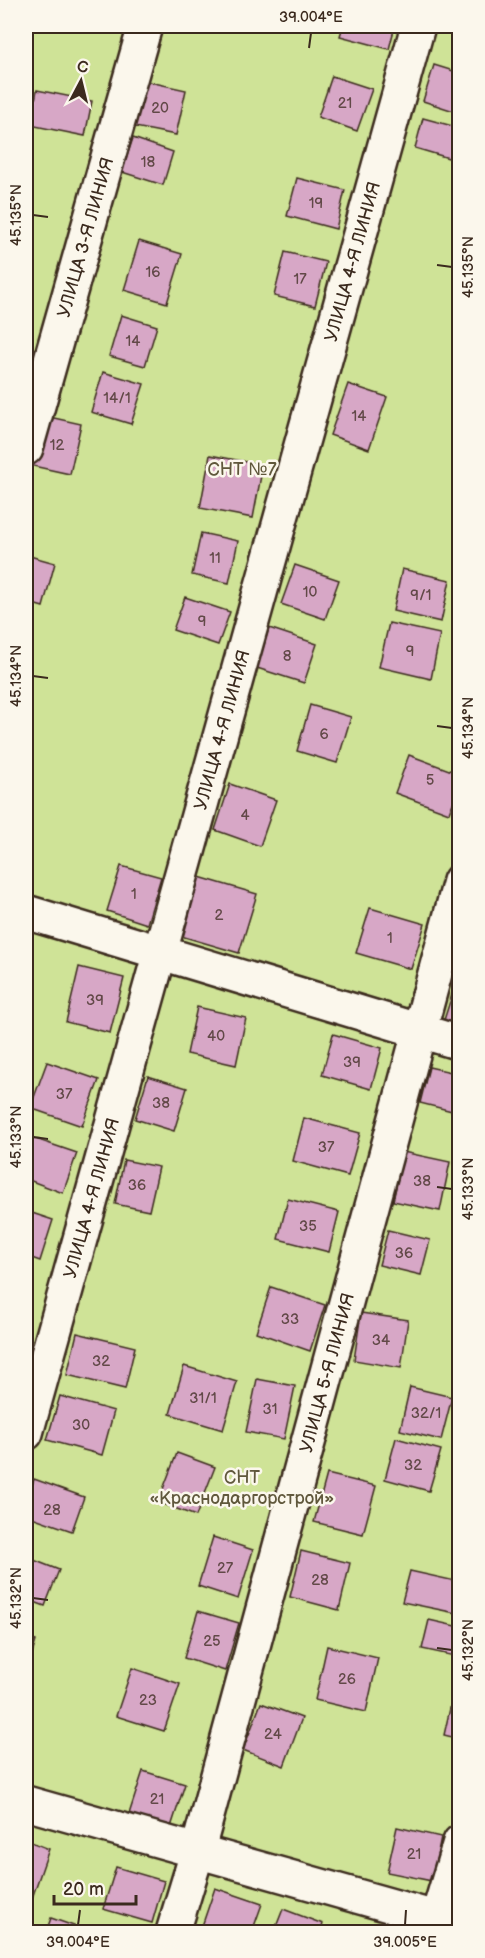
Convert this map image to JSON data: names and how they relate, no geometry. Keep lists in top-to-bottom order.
{
  "streets": {
    "street": ["УЛИЦА 3-Я ЛИНИЯ", "УЛИЦА 4-Я ЛИНИЯ", "УЛИЦА 5-Я ЛИНИЯ"]
  },
  "parks": ["СНТ №7", "СНТ «Краснодаргорстрой»"],
  "house_numbers": [
    "21",
    "20",
    "18",
    "19",
    "16",
    "17",
    "14",
    "14/1",
    "14",
    "12",
    "11",
    "10",
    "9/1",
    "9",
    "9",
    "8",
    "6",
    "5",
    "4",
    "1",
    "2",
    "1",
    "39",
    "40",
    "39",
    "37",
    "38",
    "37",
    "38",
    "36",
    "35",
    "36",
    "33",
    "34",
    "32",
    "31/1",
    "31",
    "32/1",
    "30",
    "32",
    "28",
    "27",
    "28",
    "25",
    "26",
    "23",
    "24",
    "21",
    "21"
  ],
  "scale_bar": "20 m",
  "north": "top",
  "coordinates": [
    "39.004°E",
    "45.135°N",
    "45.134°N",
    "45.133°N",
    "45.132°N",
    "39.005°E"
  ]
}
